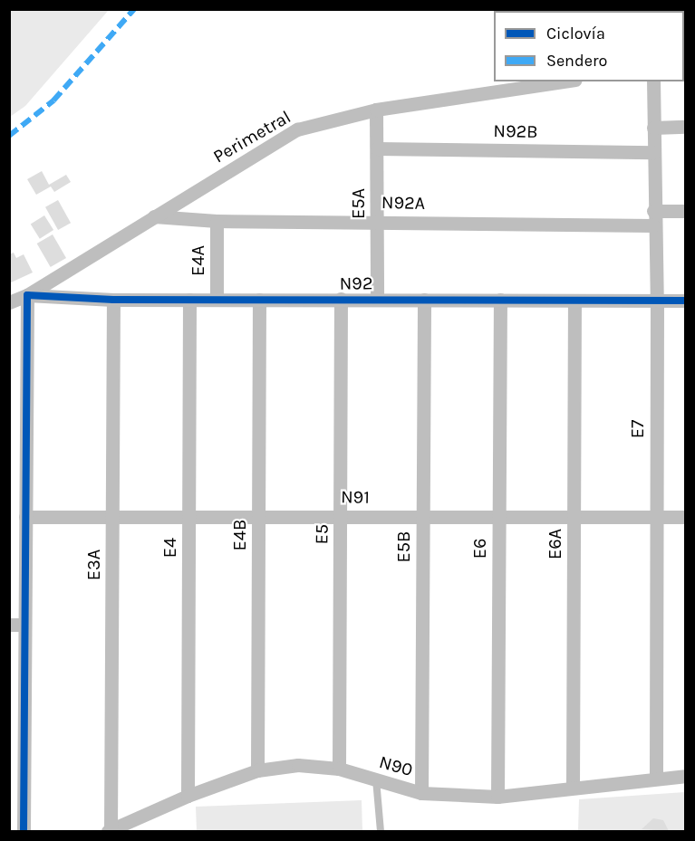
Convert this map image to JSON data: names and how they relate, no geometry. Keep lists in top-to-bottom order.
{
  "streets": {
    "street": [
      "N92B",
      "Perimetral",
      "N92A",
      "E5A",
      "E4A",
      "N92",
      "E7",
      "N91",
      "E5",
      "E4B",
      "E6A",
      "E5B",
      "E4",
      "E6",
      "E3A",
      "N90"
    ]
  },
  "crossings": [
    ["N92B", "E5A"],
    ["N92B", "E7"],
    ["Perimetral", "N92A"],
    ["Perimetral", "E5A"],
    ["Perimetral", "N92"],
    ["N92A", "E5A"],
    ["N92A", "E4A"],
    ["N92A", "E7"],
    ["E5A", "N92"],
    ["E4A", "N92"],
    ["N92", "E7"],
    ["N92", "E5"],
    ["N92", "E4B"],
    ["N92", "E6A"],
    ["N92", "E5B"],
    ["N92", "E4"],
    ["N92", "E6"],
    ["N92", "E3A"],
    ["E7", "N91"],
    ["E7", "N90"],
    ["N91", "E5"],
    ["N91", "E4B"],
    ["N91", "E6A"],
    ["N91", "E5B"],
    ["N91", "E4"],
    ["N91", "E6"],
    ["N91", "E3A"],
    ["E5", "N90"],
    ["E4B", "N90"],
    ["E6A", "N90"],
    ["E5B", "N90"],
    ["E4", "N90"],
    ["E6", "N90"],
    ["E3A", "N90"]
  ],
  "legend": ["Ciclovía", "Sendero"]
}
